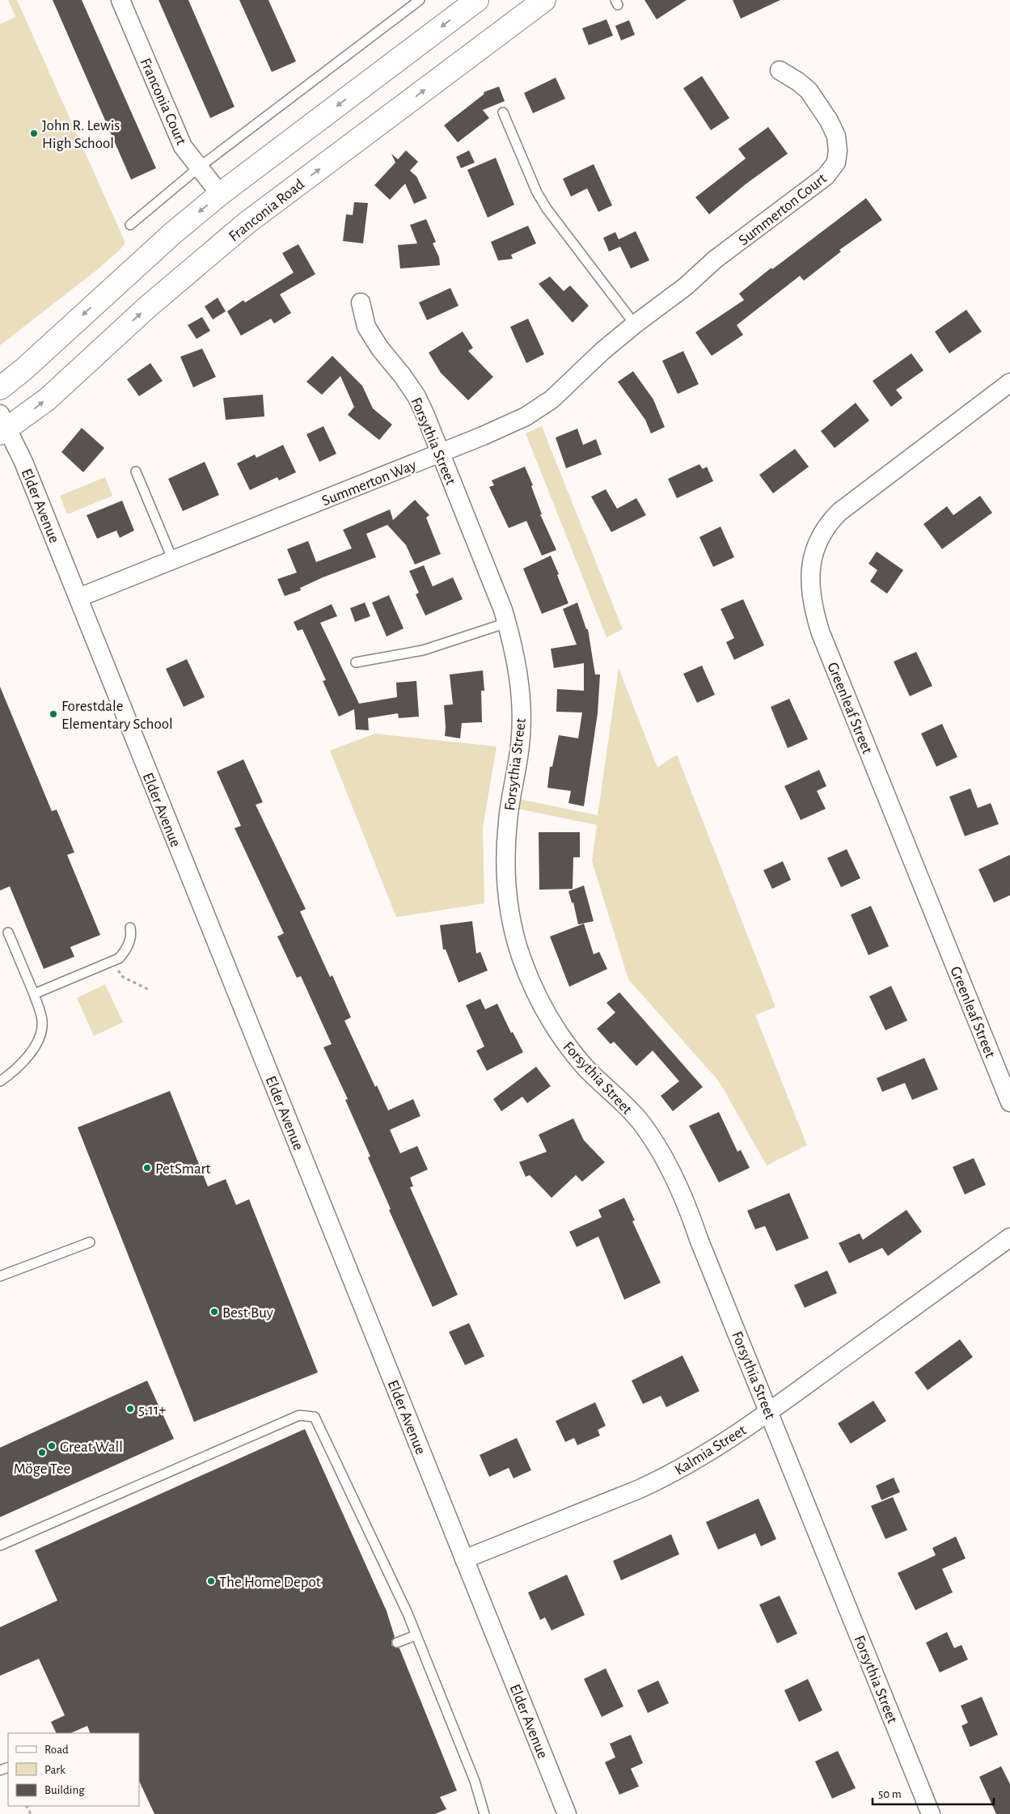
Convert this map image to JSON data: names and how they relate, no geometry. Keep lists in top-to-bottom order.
{
  "streets": {
    "main road": ["Franconia Road"],
    "street": [
      "Franconia Court",
      "Summerton Court",
      "Forsythia Street",
      "Summerton Way",
      "Elder Avenue",
      "Greenleaf Street",
      "Kalmia Street"
    ]
  },
  "crossings": [
    ["Summerton Court", "Summerton Way"],
    ["Franconia Road", "Elder Avenue"],
    ["Forsythia Street", "Summerton Way"],
    ["Forsythia Street", "Kalmia Street"],
    ["Summerton Way", "Elder Avenue"],
    ["Elder Avenue", "Kalmia Street"]
  ],
  "places": [
    "John R. Lewis High School",
    "Forestdale Elementary School",
    "PetSmart",
    "Best Buy",
    "5.11+",
    "Great Wall",
    "Möge Tee",
    "The Home Depot"
  ],
  "legend": ["Road", "Park", "Building"],
  "scale_bar": "50 m"
}
